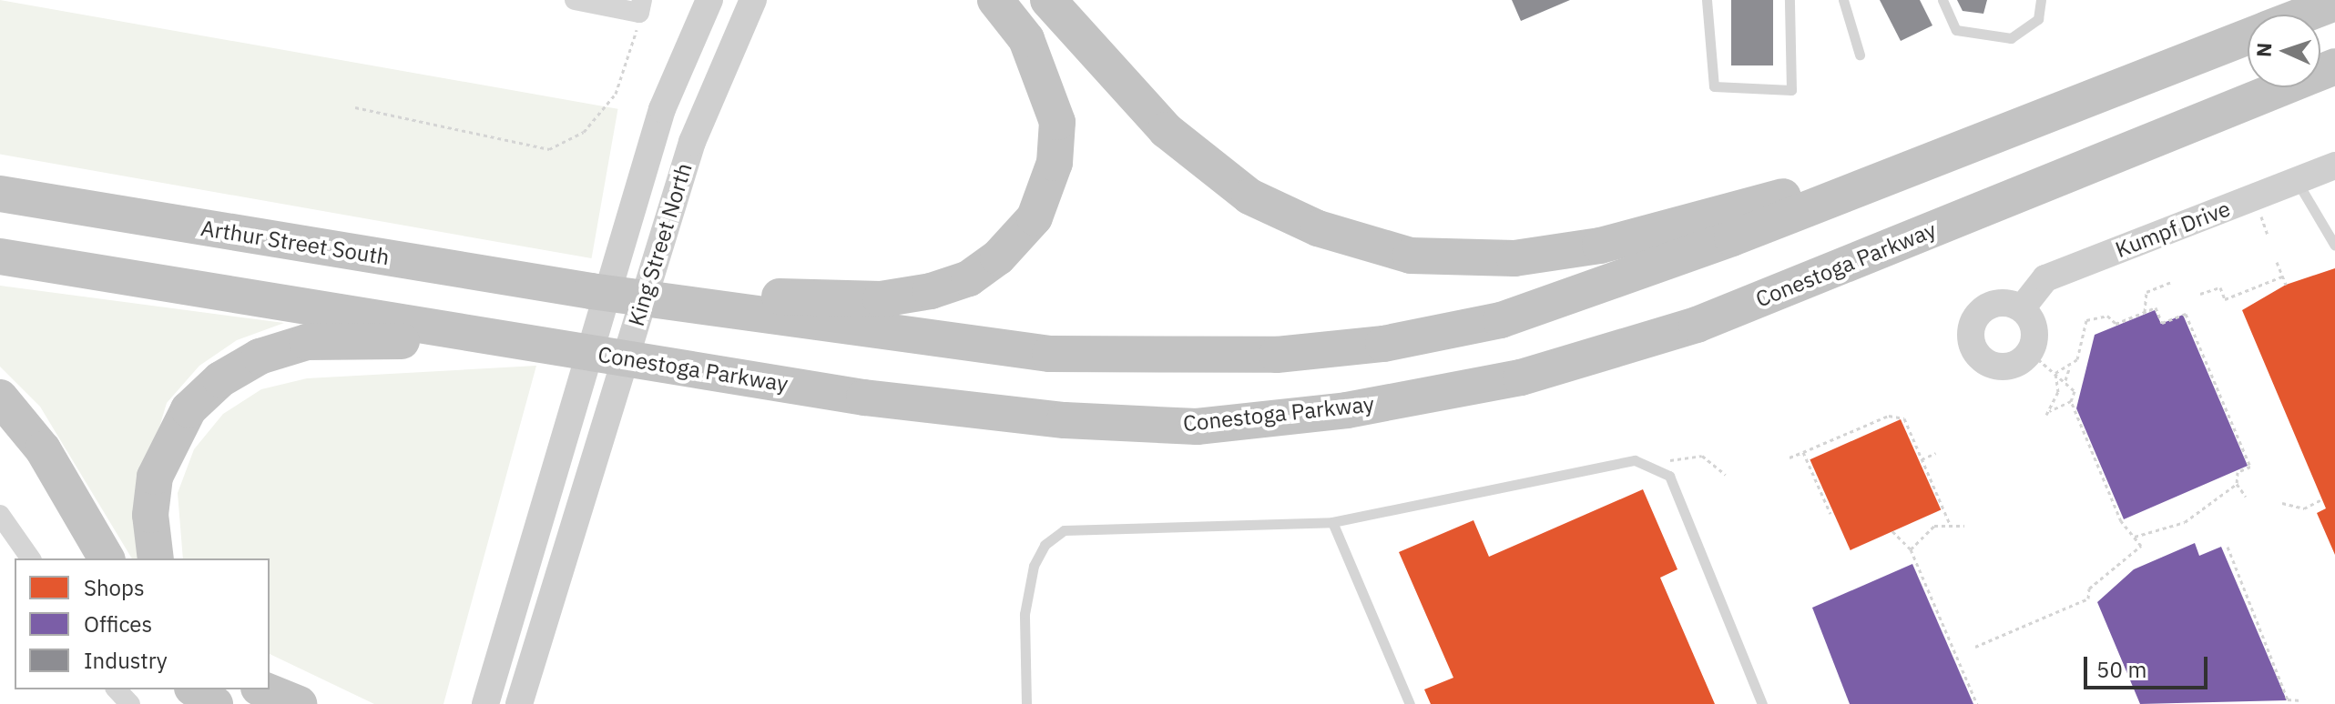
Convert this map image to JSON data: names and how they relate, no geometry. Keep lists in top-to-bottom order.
{
  "streets": {
    "highway": ["Arthur Street South", "Conestoga Parkway"],
    "main road": ["Kumpf Drive", "King Street North"]
  },
  "legend": ["Shops", "Offices", "Industry"],
  "scale_bar": "50 m",
  "north": "left"
}
